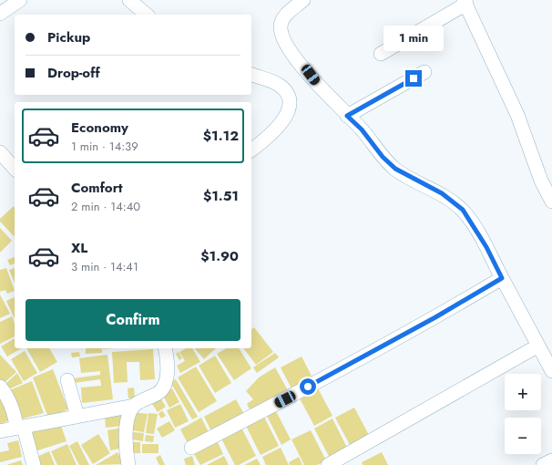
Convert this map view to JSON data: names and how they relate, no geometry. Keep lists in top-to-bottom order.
{
  "page": {
    "banner": ["Pickup", "Drop-off"],
    "bubble": "1 min",
    "list": [
      {
        "name": "Economy",
        "note": "1 min · 14:39",
        "value": "$1.12"
      },
      {
        "name": "Comfort",
        "note": "2 min · 14:40",
        "value": "$1.51"
      },
      {
        "name": "XL",
        "note": "3 min · 14:41",
        "value": "$1.90"
      }
    ],
    "buttons": "Confirm",
    "map_buttons": ["+", "−"]
  }
}
